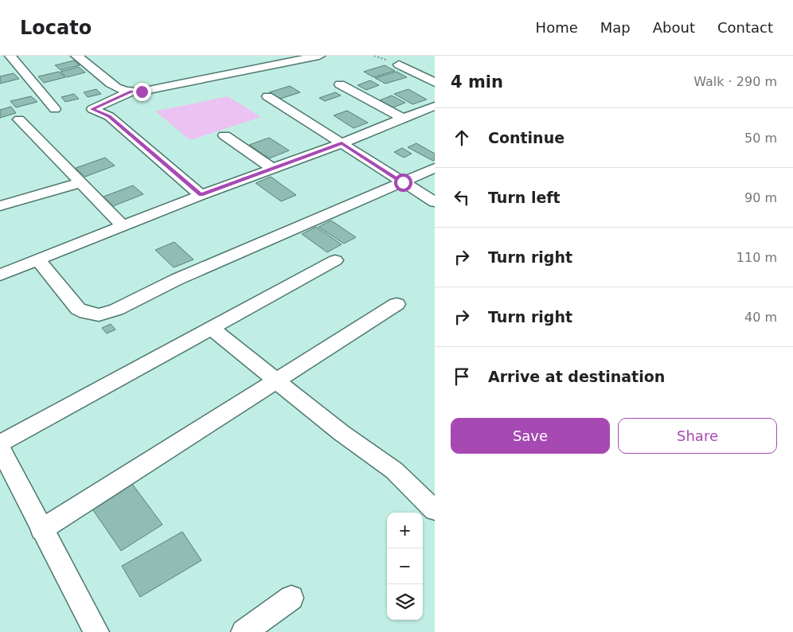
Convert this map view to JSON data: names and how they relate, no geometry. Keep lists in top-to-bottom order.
{
  "page": {
    "header": "Locato",
    "nav": [
      "Home",
      "Map",
      "About",
      "Contact"
    ],
    "heading": ["4 min", "Walk · 290 m"],
    "list": [
      ["Continue", "50 m"],
      ["Turn left", "90 m"],
      ["Turn right", "110 m"],
      ["Turn right", "40 m"],
      "Arrive at destination"
    ],
    "buttons": ["Save", "Share"],
    "map_buttons": ["+", "−"]
  }
}
